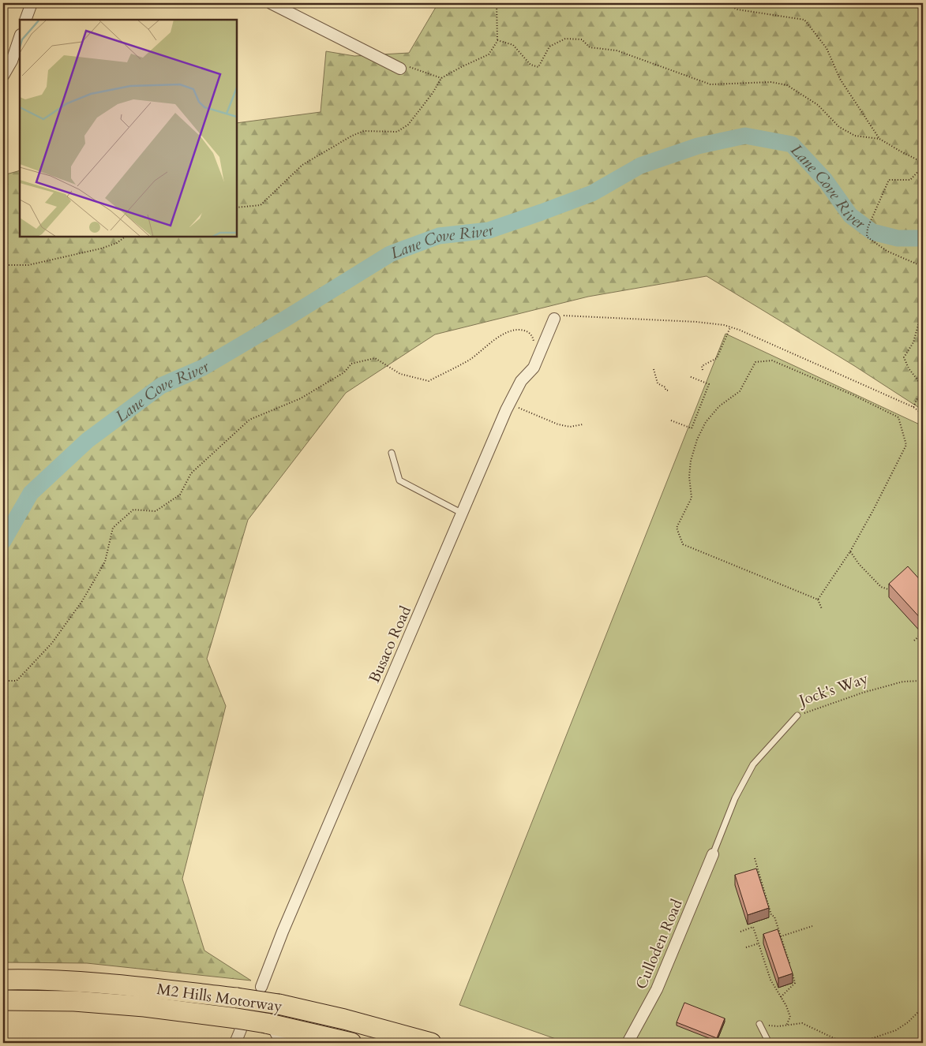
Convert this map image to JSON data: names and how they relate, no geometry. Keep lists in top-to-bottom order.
{
  "streets": {
    "highway": ["M2 Hills Motorway"],
    "street": ["Busaco Road", "Culloden Road"],
    "lane": ["Jock's Way"]
  },
  "crossings": [
    ["Jock's Way", "Culloden Road"]
  ],
  "water": ["Lane Cove River"]
}
